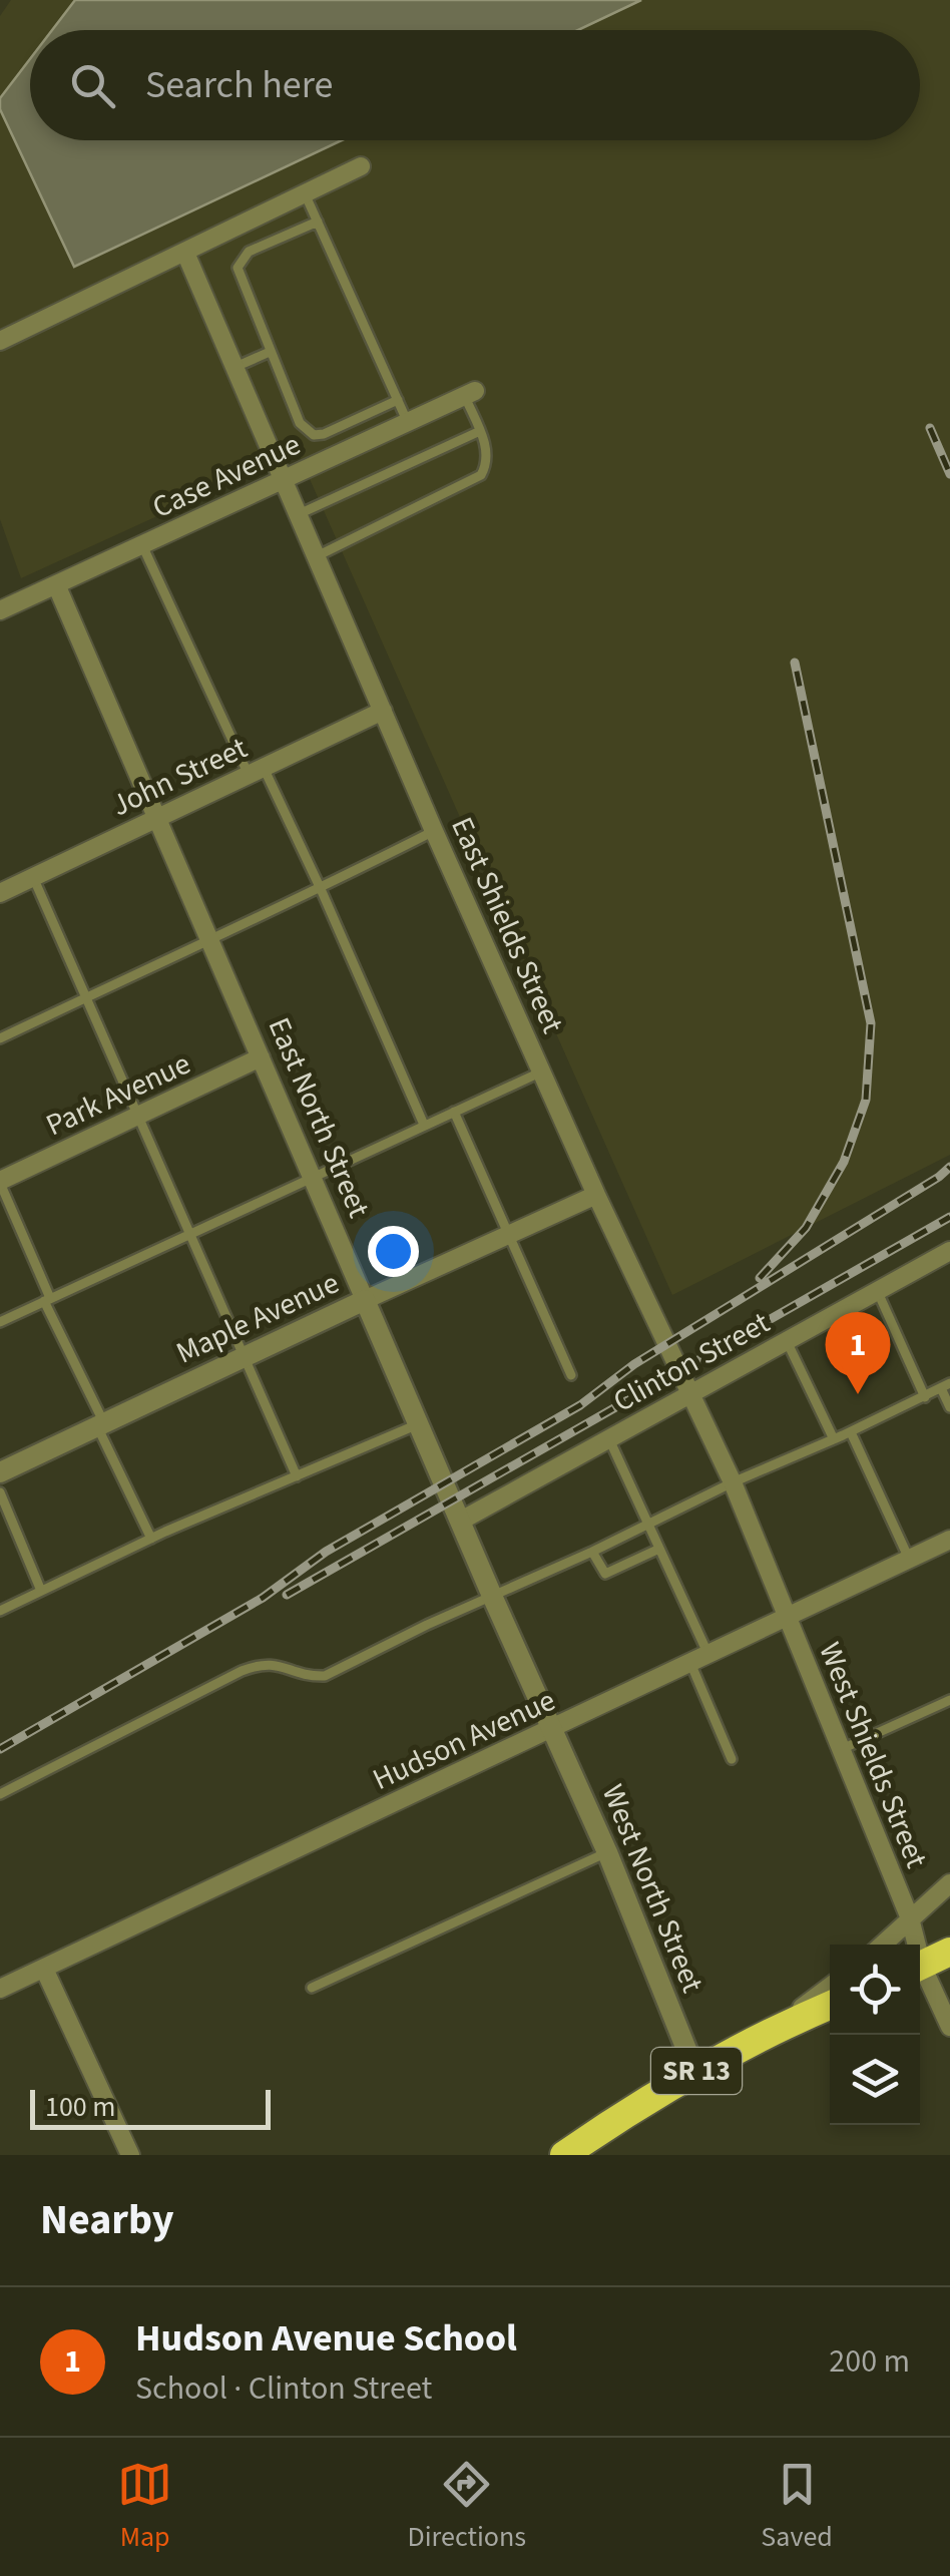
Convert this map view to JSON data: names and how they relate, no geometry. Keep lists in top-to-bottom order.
{
  "streets": {
    "highway": ["SR 13"],
    "street": [
      "Case Avenue",
      "John Street",
      "East Shields Street",
      "Park Avenue",
      "East North Street",
      "Maple Avenue",
      "Clinton Street",
      "Hudson Avenue",
      "West Shields Street",
      "West North Street"
    ]
  },
  "crossings": [
    ["Case Avenue", "East Shields Street"],
    ["Case Avenue", "East North Street"],
    ["John Street", "East Shields Street"],
    ["John Street", "East North Street"],
    ["East Shields Street", "Maple Avenue"],
    ["East Shields Street", "Clinton Street"],
    ["East Shields Street", "Hudson Avenue"],
    ["East Shields Street", "West Shields Street"],
    ["Park Avenue", "East North Street"],
    ["East North Street", "Maple Avenue"],
    ["East North Street", "Clinton Street"],
    ["East North Street", "Hudson Avenue"],
    ["East North Street", "West North Street"],
    ["Hudson Avenue", "West Shields Street"],
    ["Hudson Avenue", "West North Street"],
    ["West North Street", "SR 13"]
  ],
  "scale_bar": "100 m",
  "page": {
    "search": "Search here",
    "pins": "1",
    "scale": "100 m",
    "heading": "Nearby",
    "list": [
      {
        "mark": "1",
        "name": "Hudson Avenue School",
        "note": "School · Clinton Street",
        "value": "200 m"
      }
    ],
    "nav": ["Map", "Directions", "Saved"]
  }
}
